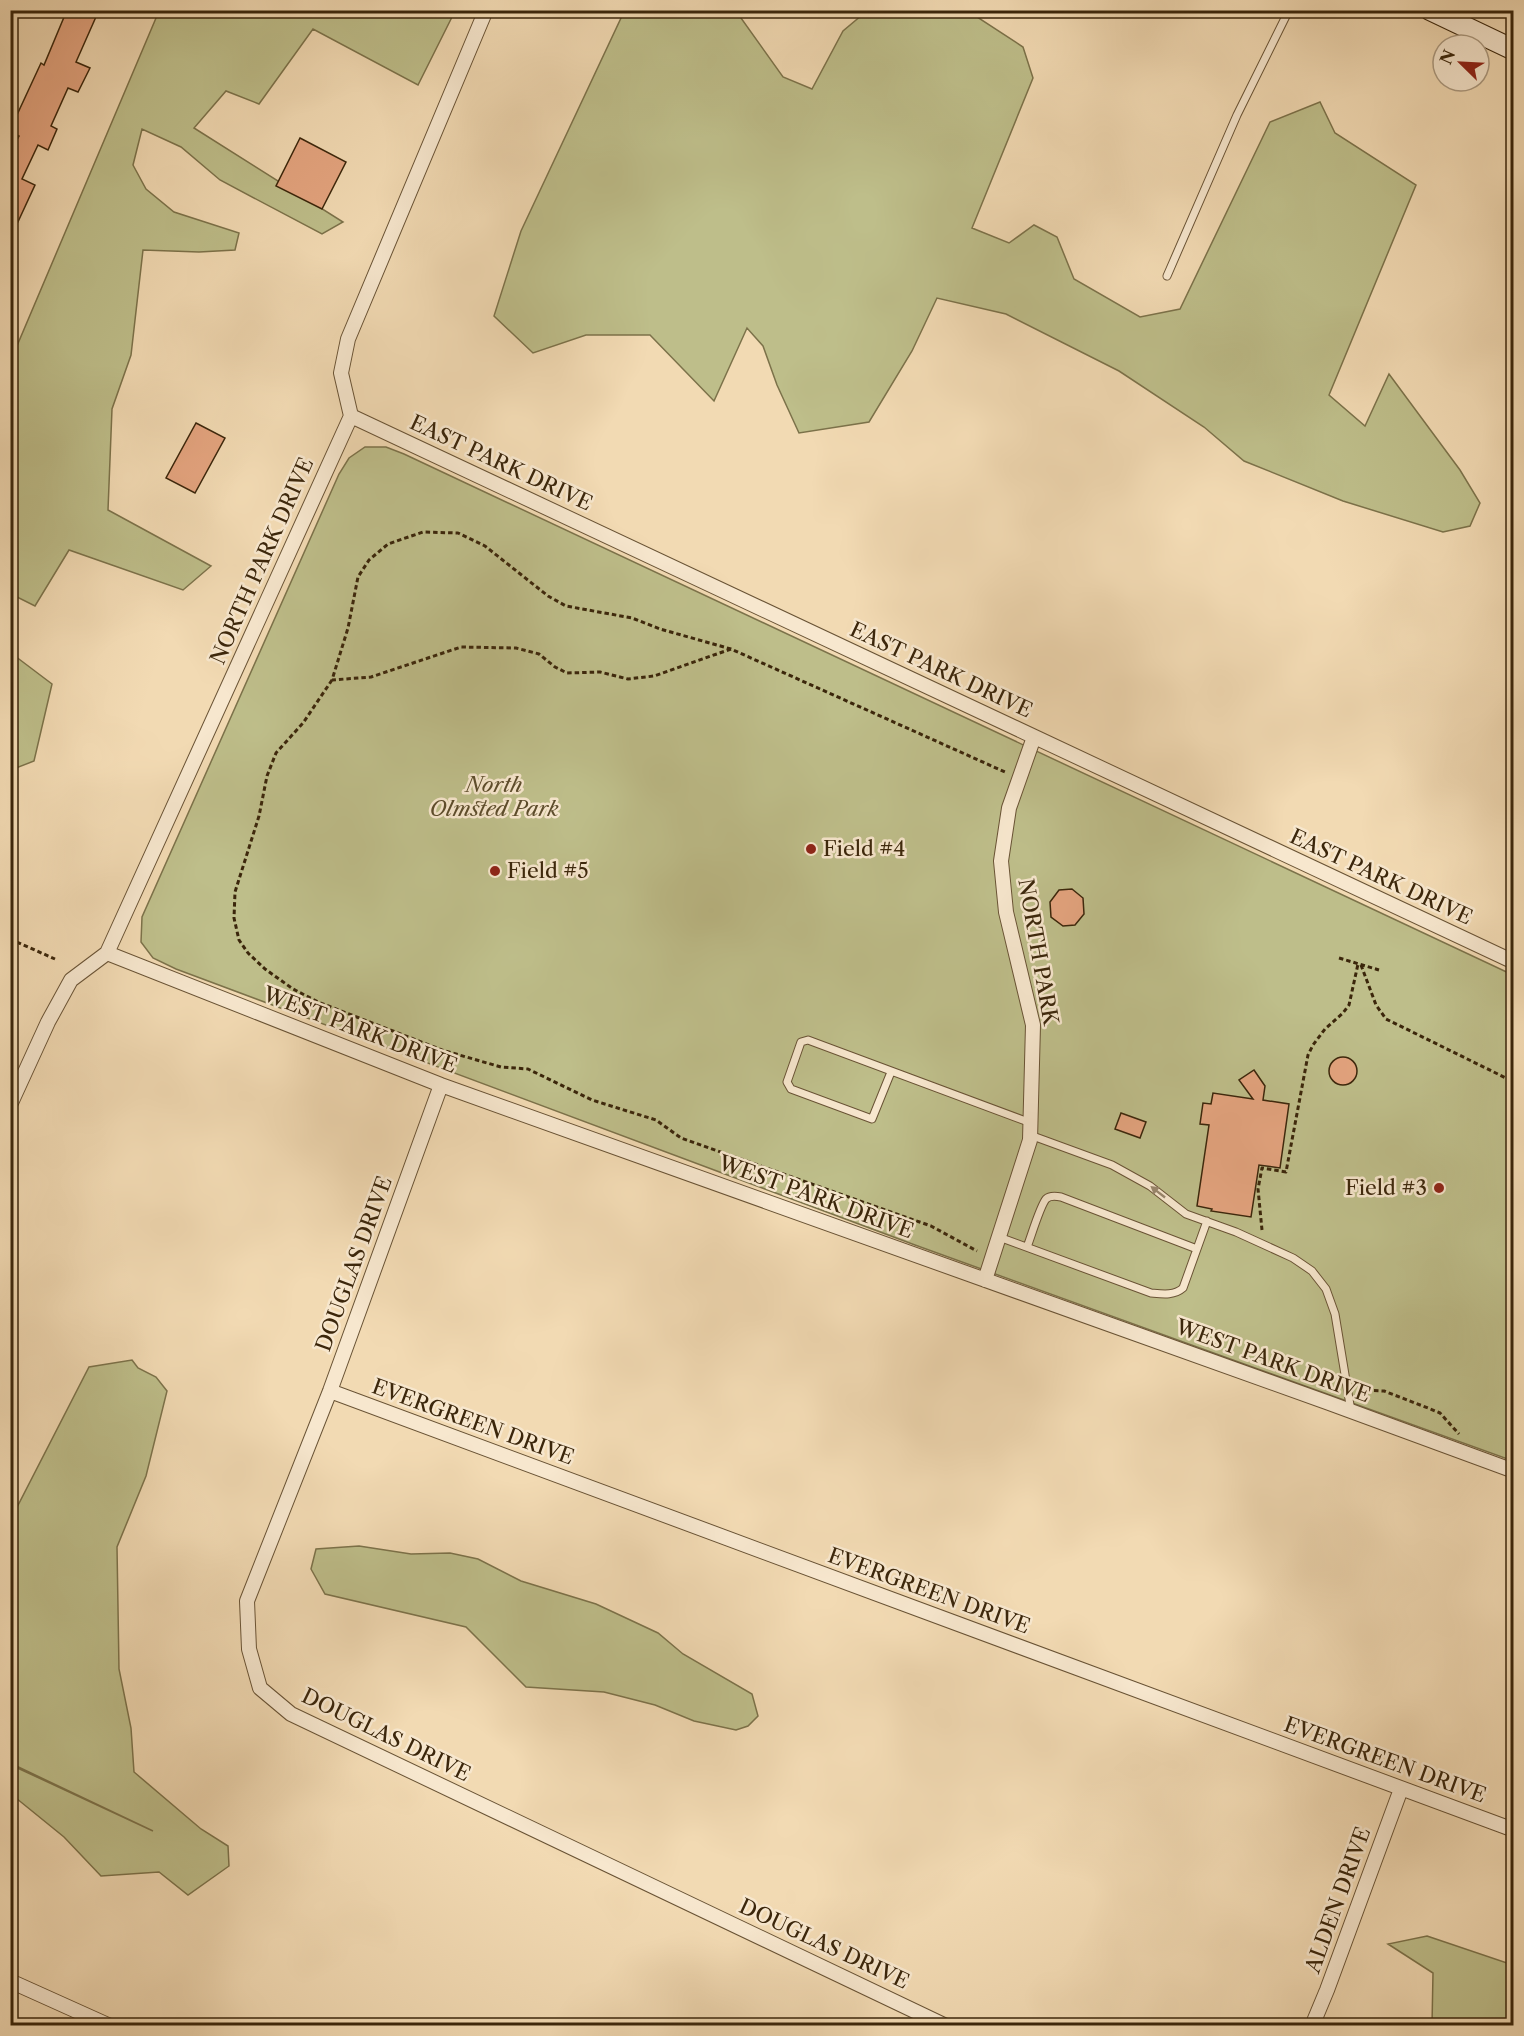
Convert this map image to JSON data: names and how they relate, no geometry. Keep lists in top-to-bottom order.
{
  "streets": {
    "street": [
      "EAST PARK DRIVE",
      "NORTH PARK DRIVE",
      "NORTH PARK",
      "WEST PARK DRIVE",
      "DOUGLAS DRIVE",
      "EVERGREEN DRIVE",
      "ALDEN DRIVE"
    ]
  },
  "crossings": [
    ["EAST PARK DRIVE", "NORTH PARK DRIVE"],
    ["EAST PARK DRIVE", "NORTH PARK"],
    ["NORTH PARK DRIVE", "WEST PARK DRIVE"],
    ["NORTH PARK", "WEST PARK DRIVE"],
    ["WEST PARK DRIVE", "DOUGLAS DRIVE"],
    ["DOUGLAS DRIVE", "EVERGREEN DRIVE"],
    ["EVERGREEN DRIVE", "ALDEN DRIVE"]
  ],
  "parks": ["North Olmsted Park"],
  "places": ["Field #4", "Field #5", "Field #3"],
  "north": "top left"
}
